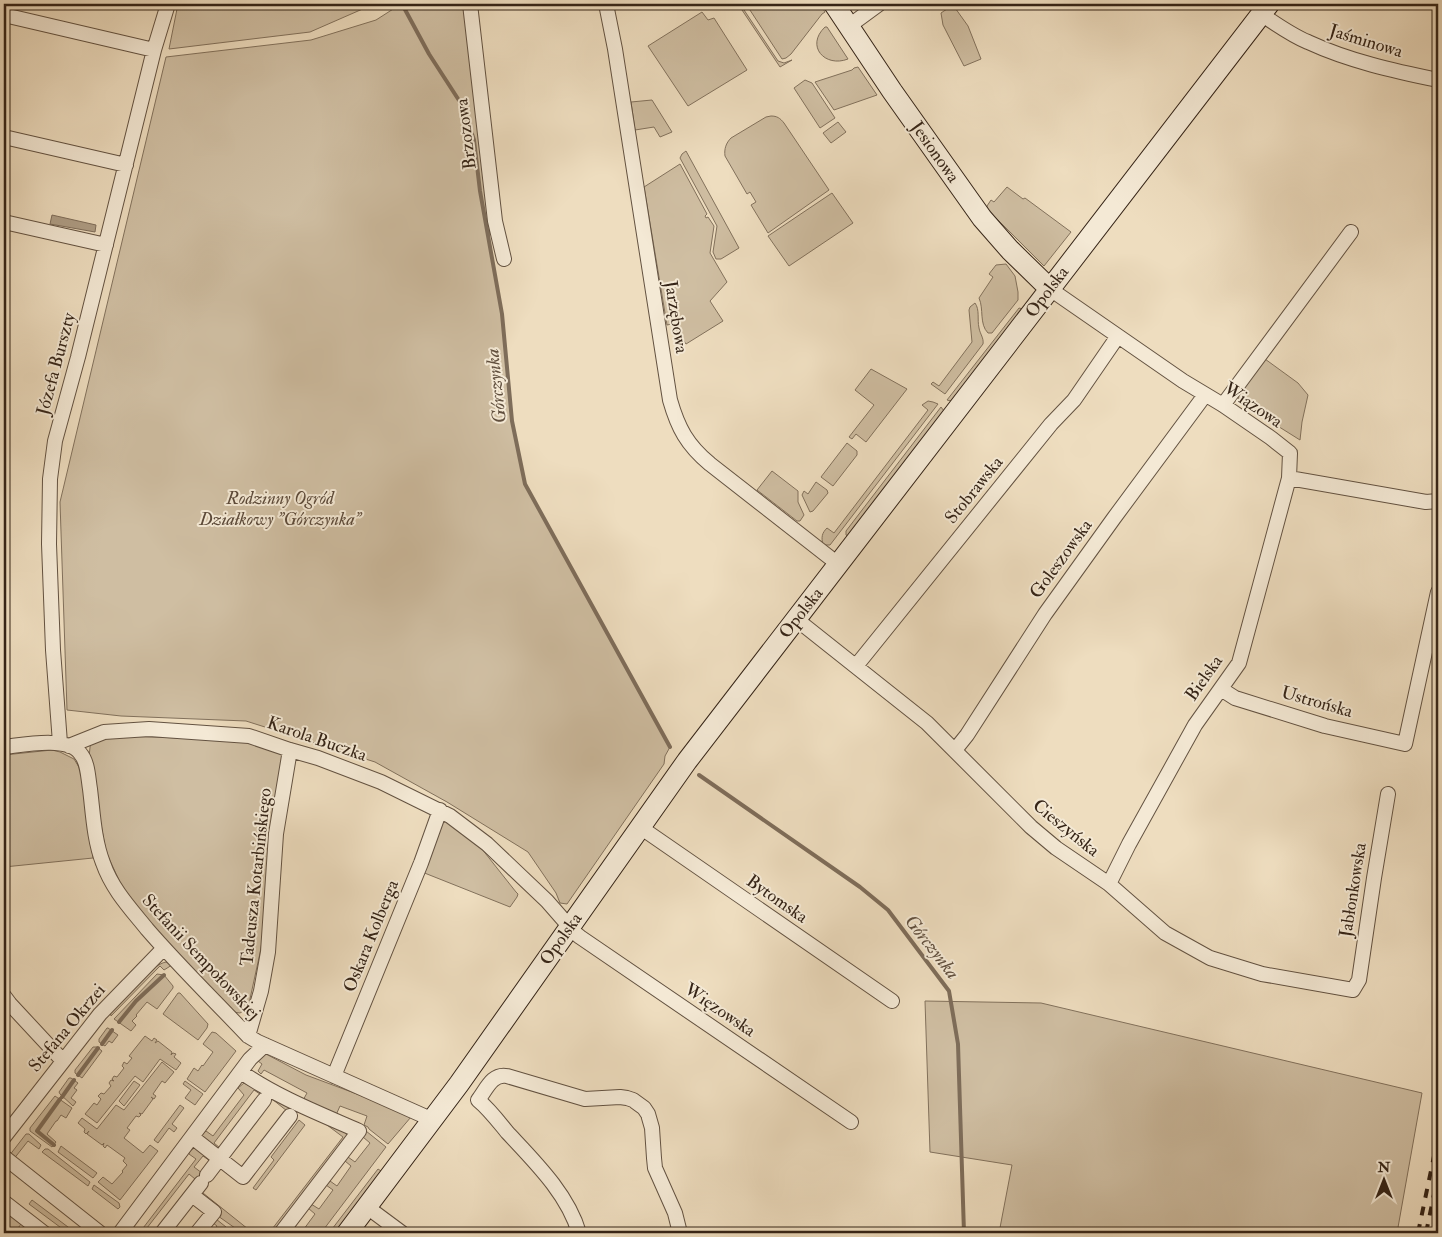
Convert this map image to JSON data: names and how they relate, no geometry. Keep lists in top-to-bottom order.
{
  "streets": {
    "street": [
      "Jaśminowa",
      "Brzozowa",
      "Jesionowa",
      "Opolska",
      "Jarzębowa",
      "Józefa Burszty",
      "Wiązowa",
      "Stobrawska",
      "Goleszowska",
      "Bielska",
      "Ustrońska",
      "Karola Buczka",
      "Cieszyńska",
      "Tadeusza Kotarbińskiego",
      "Jabłonkowska",
      "Bytomska",
      "Oskara Kolberga",
      "Stefanii Sempołowskiej",
      "Więzowska",
      "Stefana Okrzei"
    ]
  },
  "crossings": [
    ["Jaśminowa", "Opolska"],
    ["Jesionowa", "Opolska"],
    ["Jesionowa", "Wiązowa"],
    ["Opolska", "Jarzębowa"],
    ["Opolska", "Wiązowa"],
    ["Opolska", "Karola Buczka"],
    ["Opolska", "Cieszyńska"],
    ["Opolska", "Bytomska"],
    ["Opolska", "Stefanii Sempołowskiej"],
    ["Opolska", "Więzowska"],
    ["Józefa Burszty", "Karola Buczka"],
    ["Józefa Burszty", "Stefanii Sempołowskiej"],
    ["Wiązowa", "Stobrawska"],
    ["Wiązowa", "Goleszowska"],
    ["Wiązowa", "Bielska"],
    ["Stobrawska", "Cieszyńska"],
    ["Goleszowska", "Cieszyńska"],
    ["Bielska", "Ustrońska"],
    ["Bielska", "Cieszyńska"],
    ["Karola Buczka", "Tadeusza Kotarbińskiego"],
    ["Karola Buczka", "Oskara Kolberga"],
    ["Karola Buczka", "Stefanii Sempołowskiej"],
    ["Karola Buczka", "Więzowska"],
    ["Cieszyńska", "Jabłonkowska"],
    ["Tadeusza Kotarbińskiego", "Stefanii Sempołowskiej"],
    ["Oskara Kolberga", "Stefanii Sempołowskiej"],
    ["Stefanii Sempołowskiej", "Stefana Okrzei"]
  ],
  "water": ["Górczynka"],
  "parks": ["Rodzinny Ogród Działkowy \"Górczynka\""],
  "north": "top"
}
